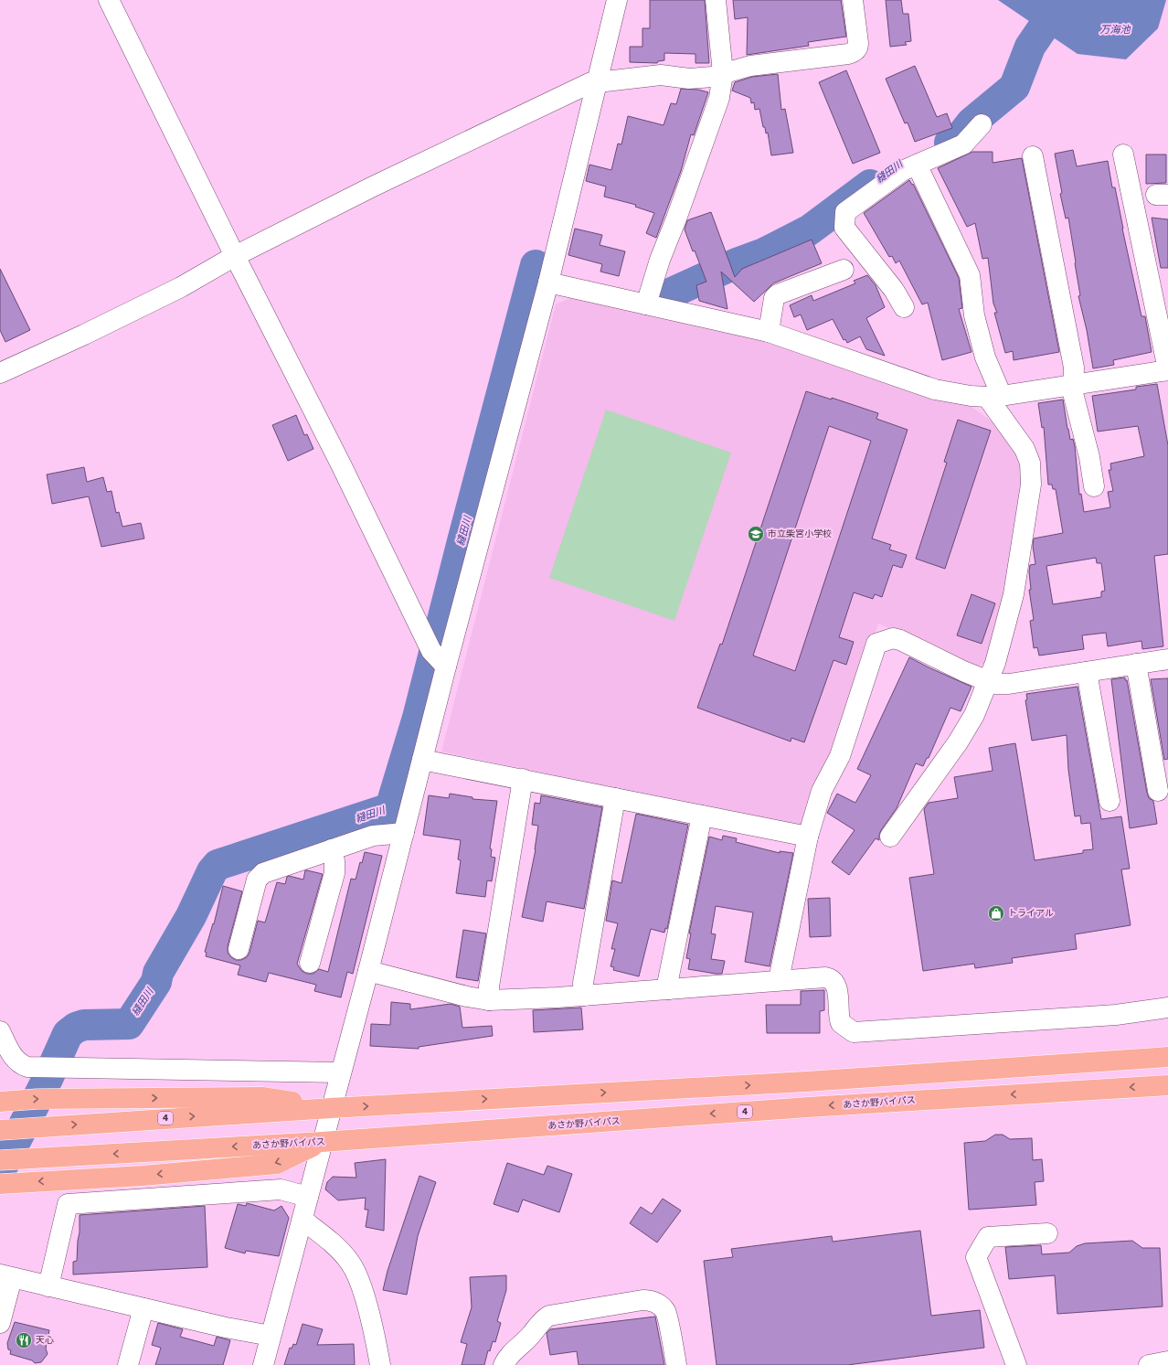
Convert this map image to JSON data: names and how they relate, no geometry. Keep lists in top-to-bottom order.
{
  "streets": {
    "highway": ["あさか野バイパス", "4"]
  },
  "water": ["万海池", "縫田川"],
  "places": {
    "school or university": ["市立柴宮小学校"],
    "shop": ["トライアル"],
    "restaurant": ["天心"]
  }
}
